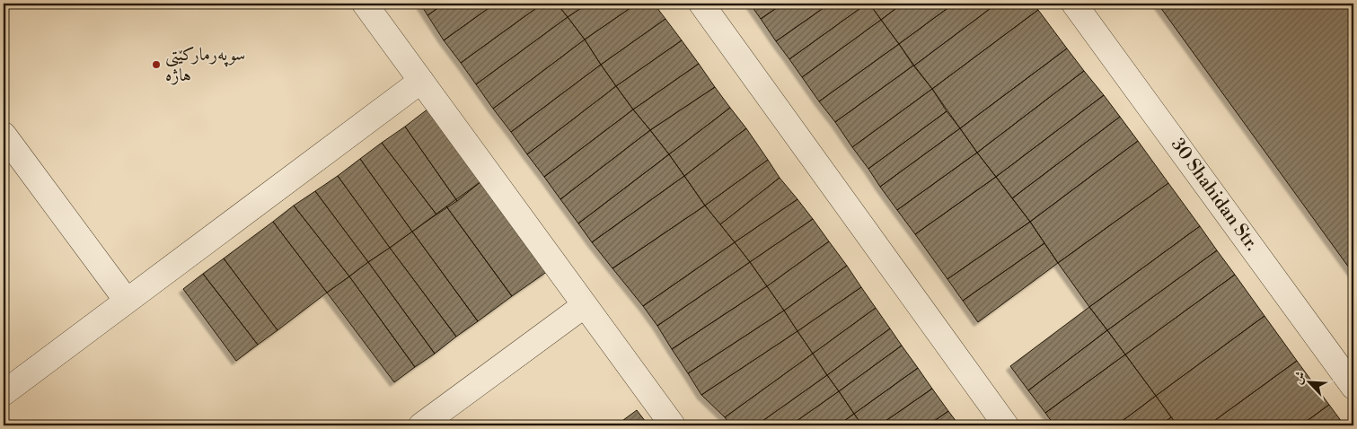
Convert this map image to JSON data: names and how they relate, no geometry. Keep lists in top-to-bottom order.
{
  "streets": {
    "street": ["30 Shahidan Str."]
  },
  "places": ["سوپەرمارکێتی هاژە"],
  "north": "top left"
}
